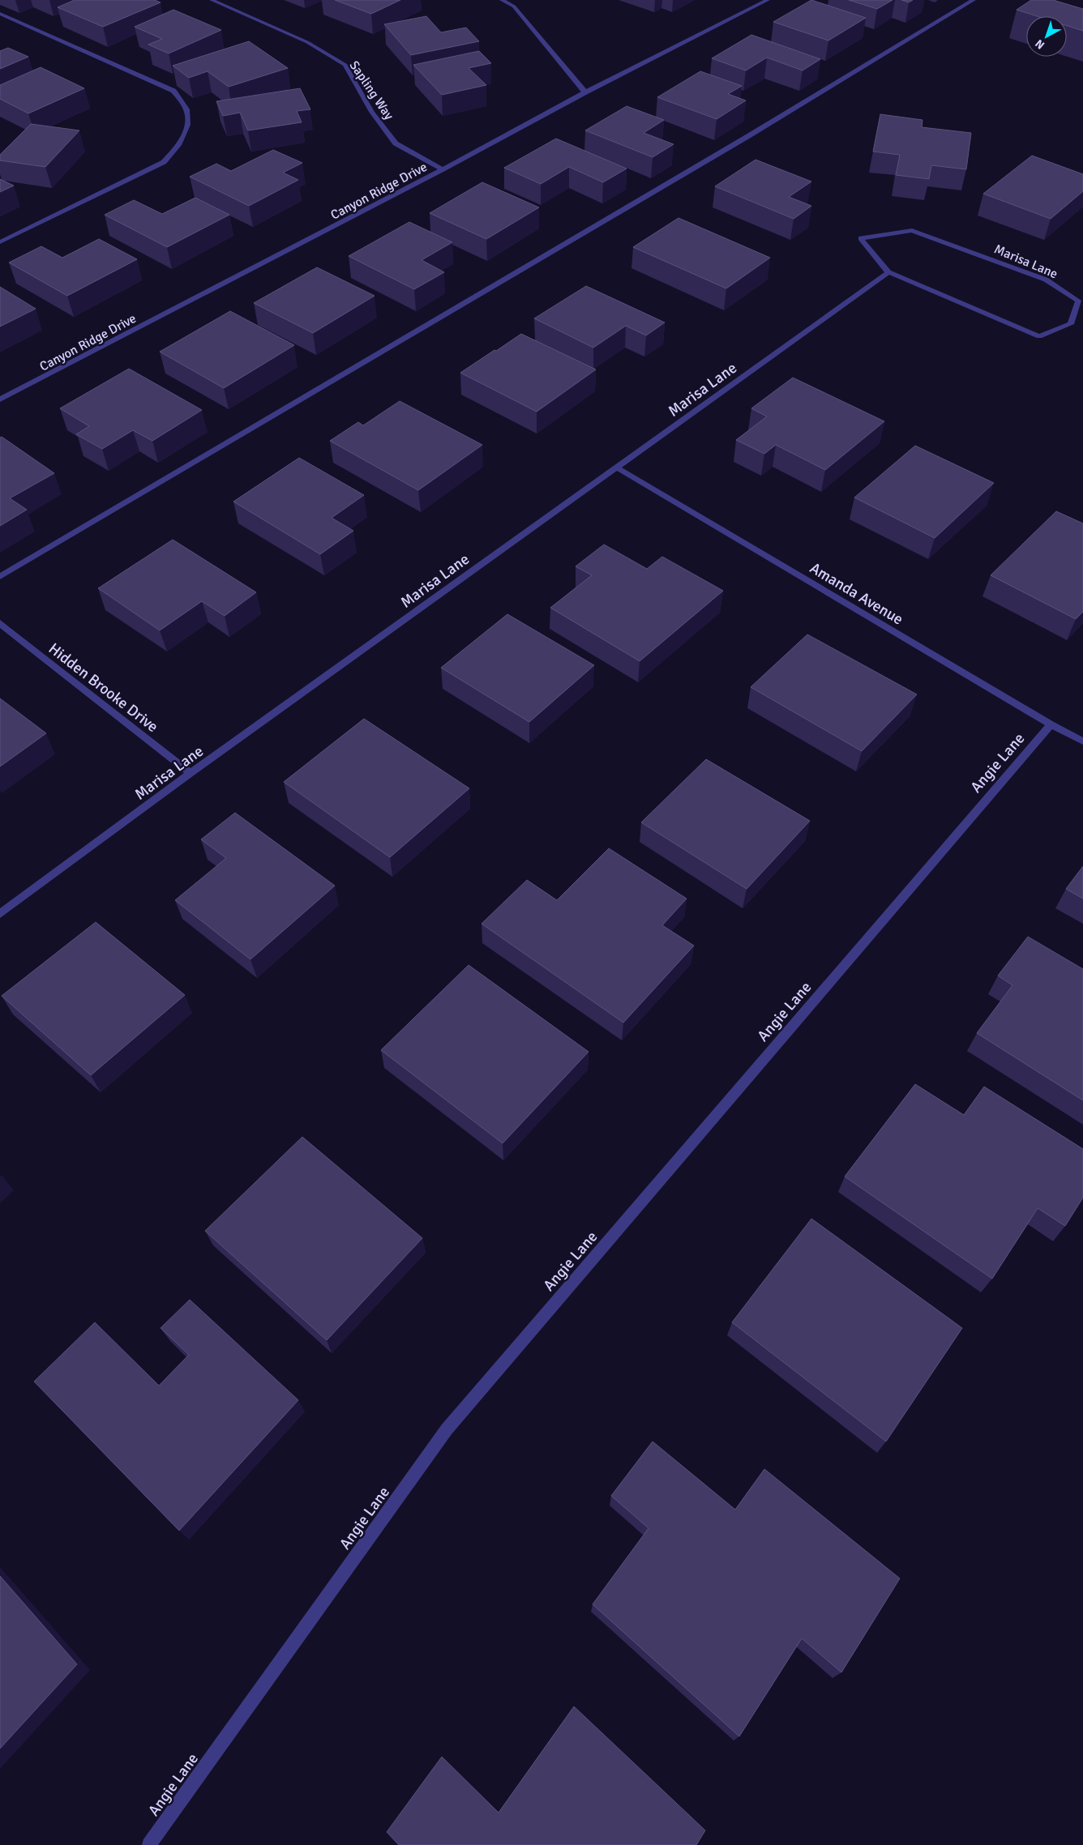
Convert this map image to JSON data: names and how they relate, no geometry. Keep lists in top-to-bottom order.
{
  "streets": {
    "street": [
      "Sapling Way",
      "Canyon Ridge Drive",
      "Marisa Lane",
      "Amanda Avenue",
      "Hidden Brooke Drive",
      "Angie Lane"
    ]
  },
  "crossings": [
    ["Sapling Way", "Canyon Ridge Drive"],
    ["Marisa Lane", "Amanda Avenue"],
    ["Marisa Lane", "Hidden Brooke Drive"],
    ["Amanda Avenue", "Angie Lane"]
  ],
  "north": "bottom left"
}
